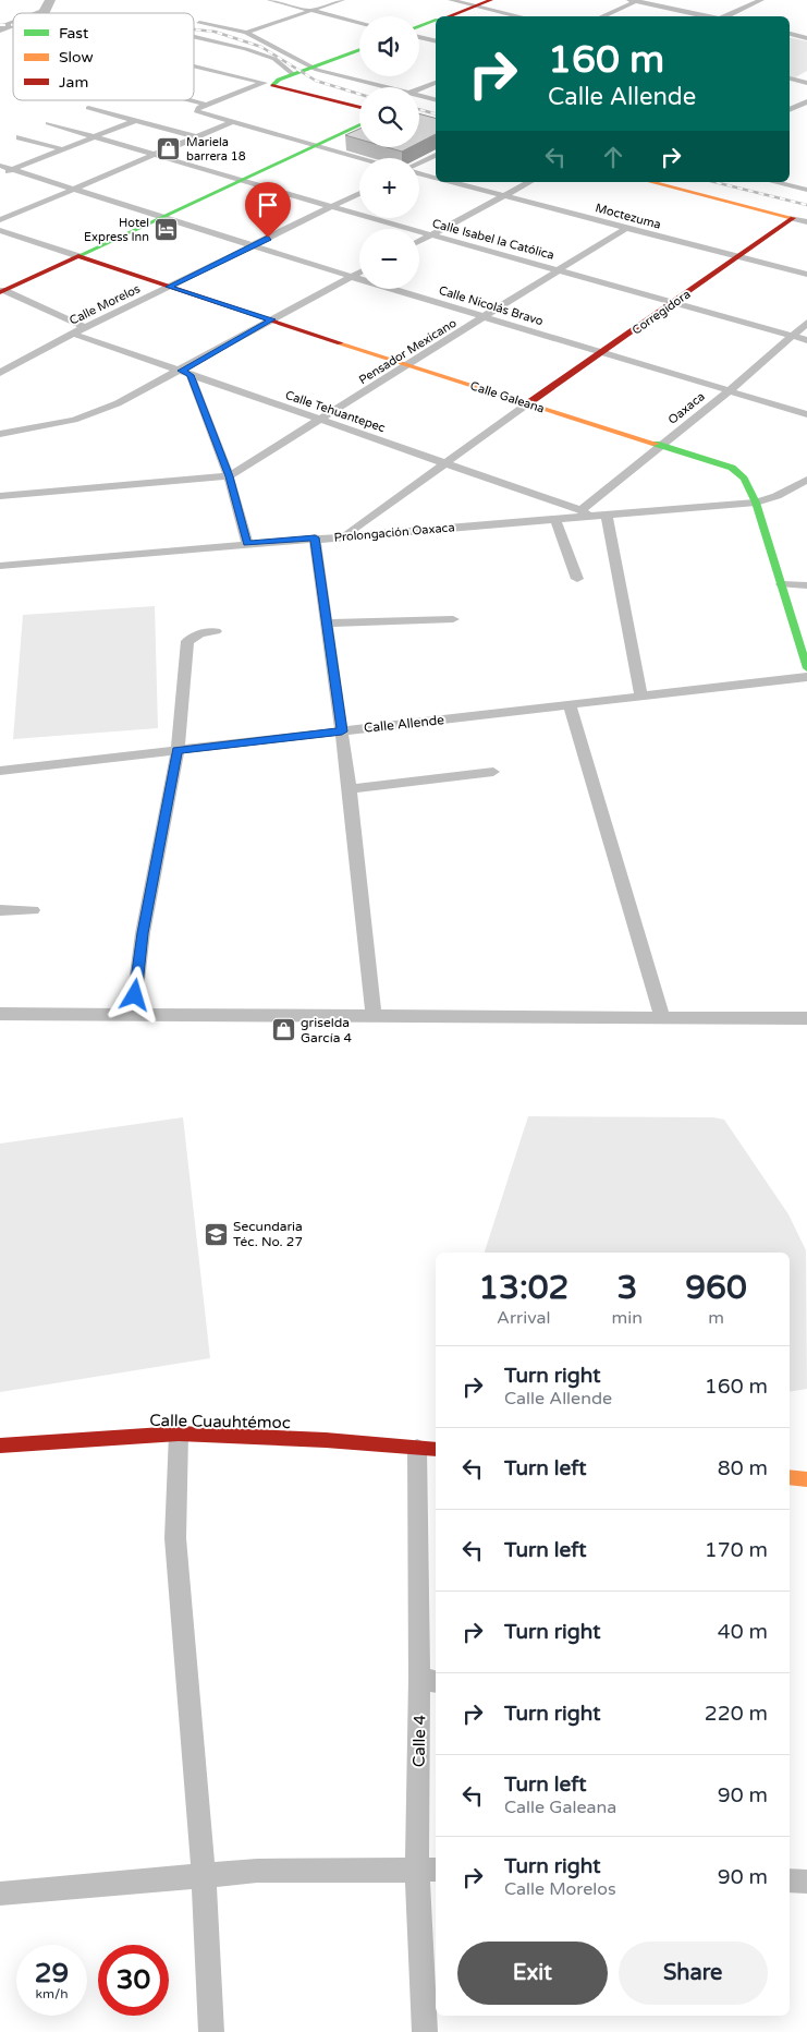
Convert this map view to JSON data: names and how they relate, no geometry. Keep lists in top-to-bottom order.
{
  "streets": {
    "main road": ["Corregidora", "Calle Galeana", "Calle Cuauhtémoc"],
    "street": [
      "Moctezuma",
      "Calle Isabel la Católica",
      "Calle Morelos",
      "Calle Nicolás Bravo",
      "Pensador Mexicano",
      "Oaxaca",
      "Calle Tehuantepec",
      "Prolongación Oaxaca",
      "Calle Allende",
      "Calle 4"
    ]
  },
  "crossings": [
    ["Moctezuma", "Corregidora"],
    ["Moctezuma", "Pensador Mexicano"],
    ["Calle Isabel la Católica", "Calle Morelos"],
    ["Calle Isabel la Católica", "Corregidora"],
    ["Calle Isabel la Católica", "Pensador Mexicano"],
    ["Calle Isabel la Católica", "Oaxaca"],
    ["Calle Morelos", "Calle Nicolás Bravo"],
    ["Calle Morelos", "Calle Galeana"],
    ["Calle Morelos", "Calle Tehuantepec"],
    ["Calle Nicolás Bravo", "Corregidora"],
    ["Calle Nicolás Bravo", "Pensador Mexicano"],
    ["Calle Nicolás Bravo", "Oaxaca"],
    ["Corregidora", "Calle Galeana"],
    ["Pensador Mexicano", "Calle Galeana"],
    ["Pensador Mexicano", "Calle Tehuantepec"],
    ["Calle Galeana", "Oaxaca"],
    ["Calle Galeana", "Prolongación Oaxaca"],
    ["Oaxaca", "Calle Tehuantepec"],
    ["Oaxaca", "Prolongación Oaxaca"],
    ["Calle Tehuantepec", "Prolongación Oaxaca"],
    ["Calle Cuauhtémoc", "Calle 4"]
  ],
  "places": {
    "shop": ["Mariela barrera 18", "griselda García 4"],
    "hotel": ["Hotel Express Inn"],
    "school or university": ["Secundaria Téc. No. 27"]
  },
  "legend": ["Fast", "Slow", "Jam"],
  "page": {
    "map_buttons": ["+", "−"],
    "turn": ["160 m", "Calle Allende"],
    "eta": [
      "13:02",
      "Arrival",
      "3",
      "min",
      "960",
      "m"
    ],
    "list": [
      {
        "name": "Turn right",
        "note": "Calle Allende",
        "value": "160 m"
      },
      {
        "name": "Turn left",
        "value": "80 m"
      },
      {
        "name": "Turn left",
        "value": "170 m"
      },
      {
        "name": "Turn right",
        "value": "40 m"
      },
      {
        "name": "Turn right",
        "value": "220 m"
      },
      {
        "name": "Turn left",
        "note": "Calle Galeana",
        "value": "90 m"
      },
      {
        "name": "Turn right",
        "note": "Calle Morelos",
        "value": "90 m"
      }
    ],
    "buttons": ["Exit", "Share"],
    "speed": "29 km/h",
    "limit": "30"
  }
}
